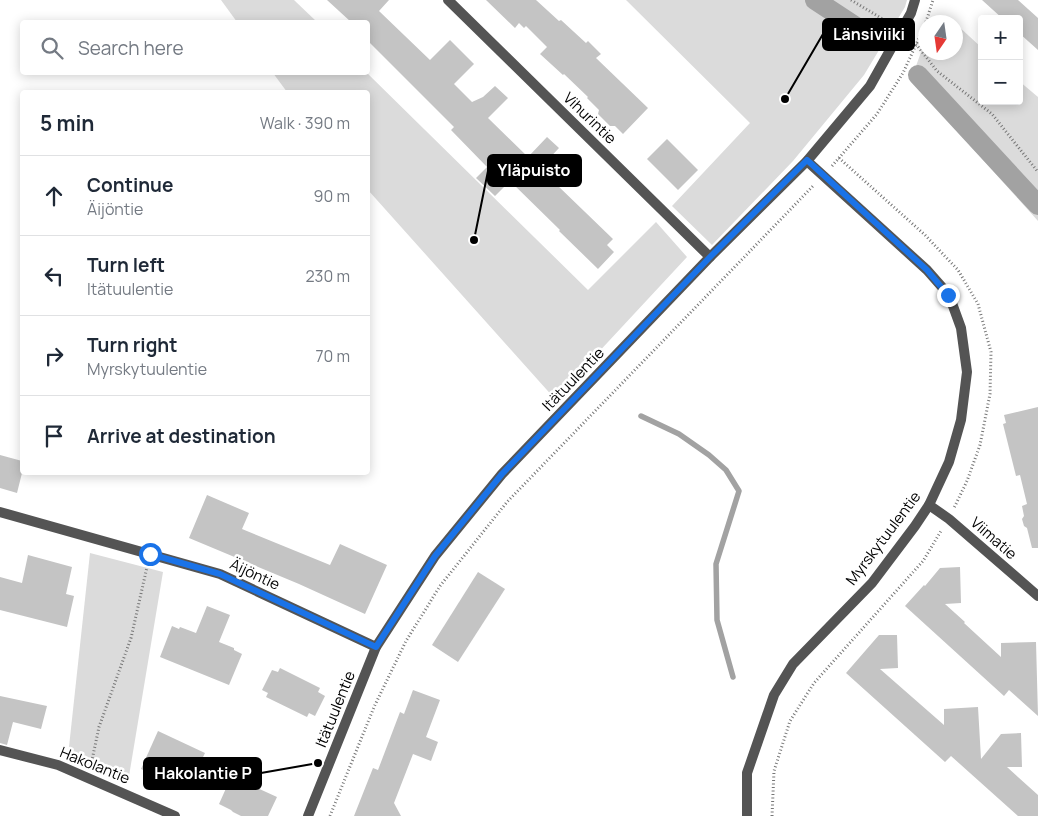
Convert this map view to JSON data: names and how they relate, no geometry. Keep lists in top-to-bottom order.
{
  "streets": {
    "street": [
      "Vihurintie",
      "Itätuulentie",
      "Myrskytuulentie",
      "Viimatie",
      "Äijöntie",
      "Hakolantie"
    ]
  },
  "crossings": [
    ["Vihurintie", "Itätuulentie"],
    ["Itätuulentie", "Myrskytuulentie"],
    ["Itätuulentie", "Äijöntie"],
    ["Myrskytuulentie", "Viimatie"]
  ],
  "places": ["Länsiviiki", "Yläpuisto", "Hakolantie P"],
  "north": "bottom",
  "page": {
    "map_buttons": ["+", "−"],
    "search": "Search here",
    "heading": ["5 min", "Walk · 390 m"],
    "list": [
      ["Continue", "Äijöntie", "90 m"],
      ["Turn left", "Itätuulentie", "230 m"],
      ["Turn right", "Myrskytuulentie", "70 m"],
      "Arrive at destination"
    ]
  }
}
